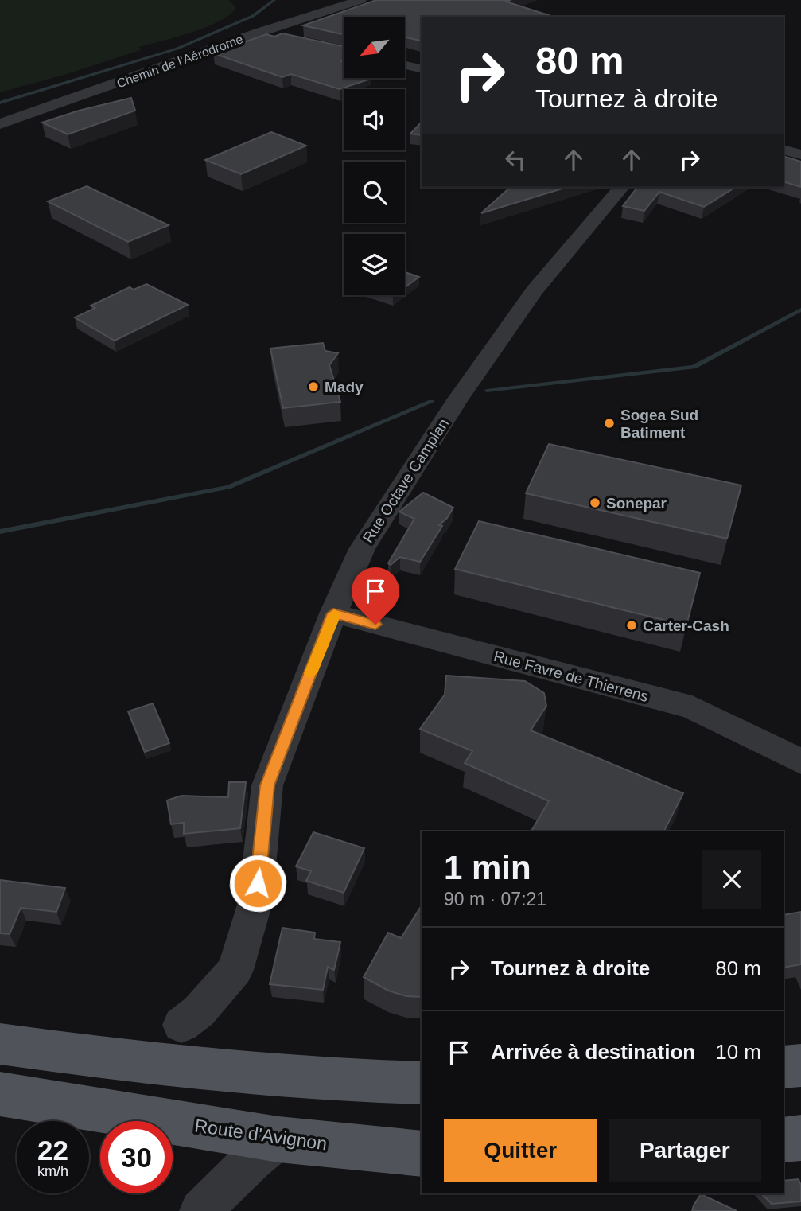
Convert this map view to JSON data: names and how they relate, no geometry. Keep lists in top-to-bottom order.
{
  "streets": {
    "main road": ["Route d'Avignon"],
    "street": ["Chemin de l'Aérodrome", "Rue Octave Camplan", "Rue Favre de Thierrens"]
  },
  "crossings": [
    ["Rue Octave Camplan", "Rue Favre de Thierrens"]
  ],
  "places": [
    "Mady",
    "Sogea Sud Batiment",
    "Sonepar",
    "Carter-Cash"
  ],
  "north": "bottom left",
  "page": {
    "turn": ["80 m", "Tournez à droite"],
    "heading": ["1 min", "90 m · 07:21"],
    "list": [
      {
        "name": "Tournez à droite",
        "value": "80 m"
      },
      {
        "name": "Arrivée à destination",
        "value": "10 m"
      }
    ],
    "buttons": ["Quitter", "Partager"],
    "speed": "22 km/h",
    "limit": "30"
  }
}
